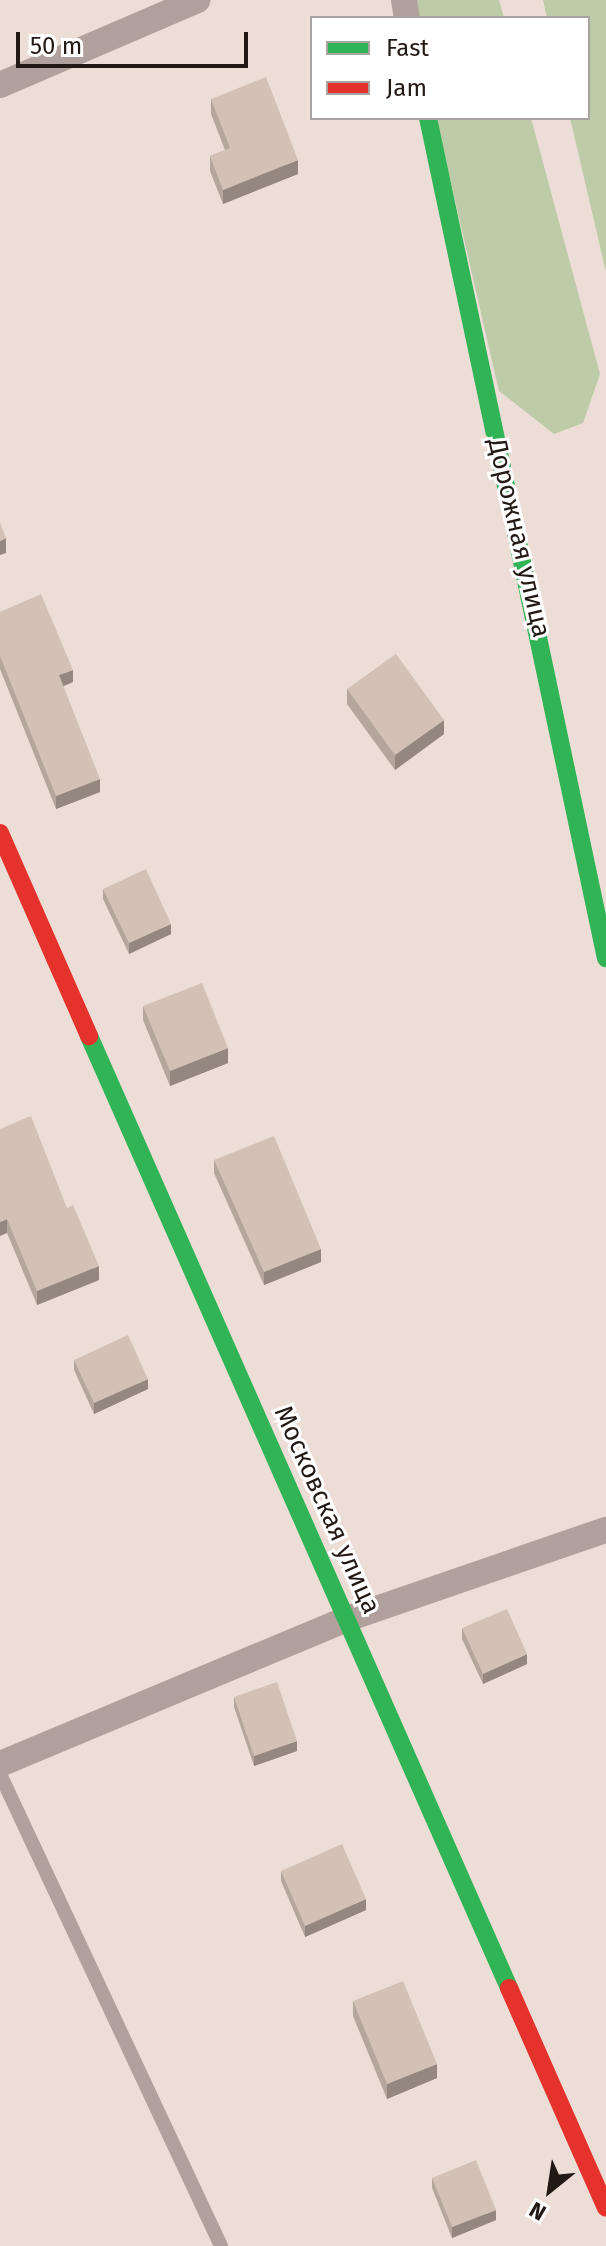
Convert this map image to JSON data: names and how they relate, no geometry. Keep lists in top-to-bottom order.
{
  "streets": {
    "street": ["Дорожная улица", "Московская улица"]
  },
  "legend": ["Fast", "Jam"],
  "scale_bar": "50 m",
  "north": "bottom left"
}
